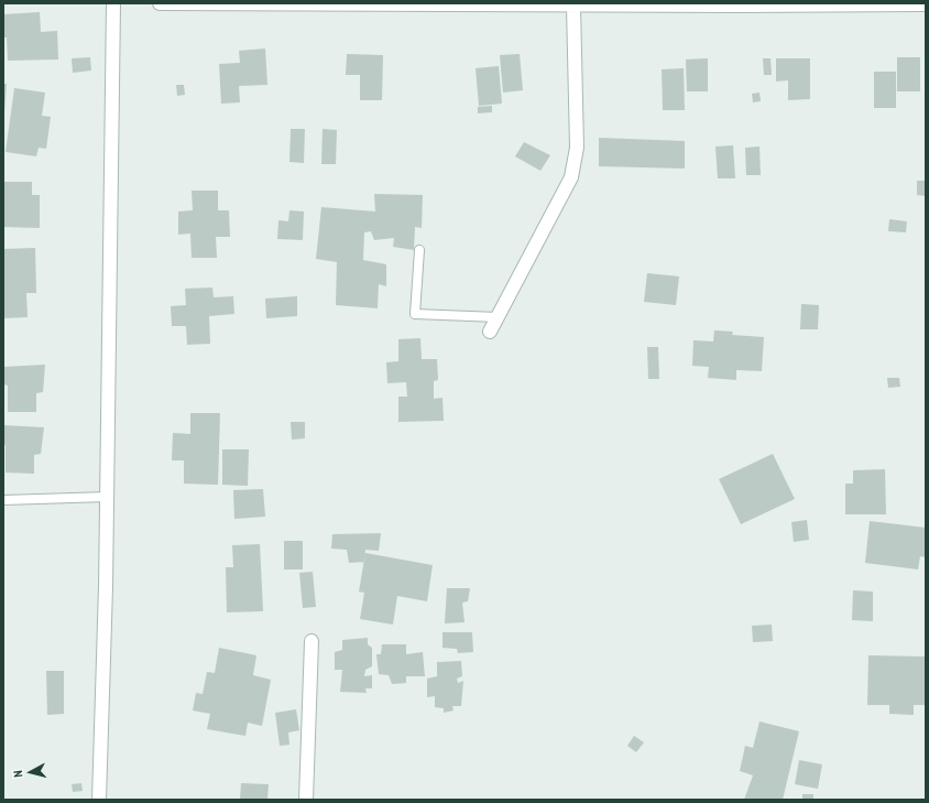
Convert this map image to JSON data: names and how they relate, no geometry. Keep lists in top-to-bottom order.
{
  "north": "left"
}
